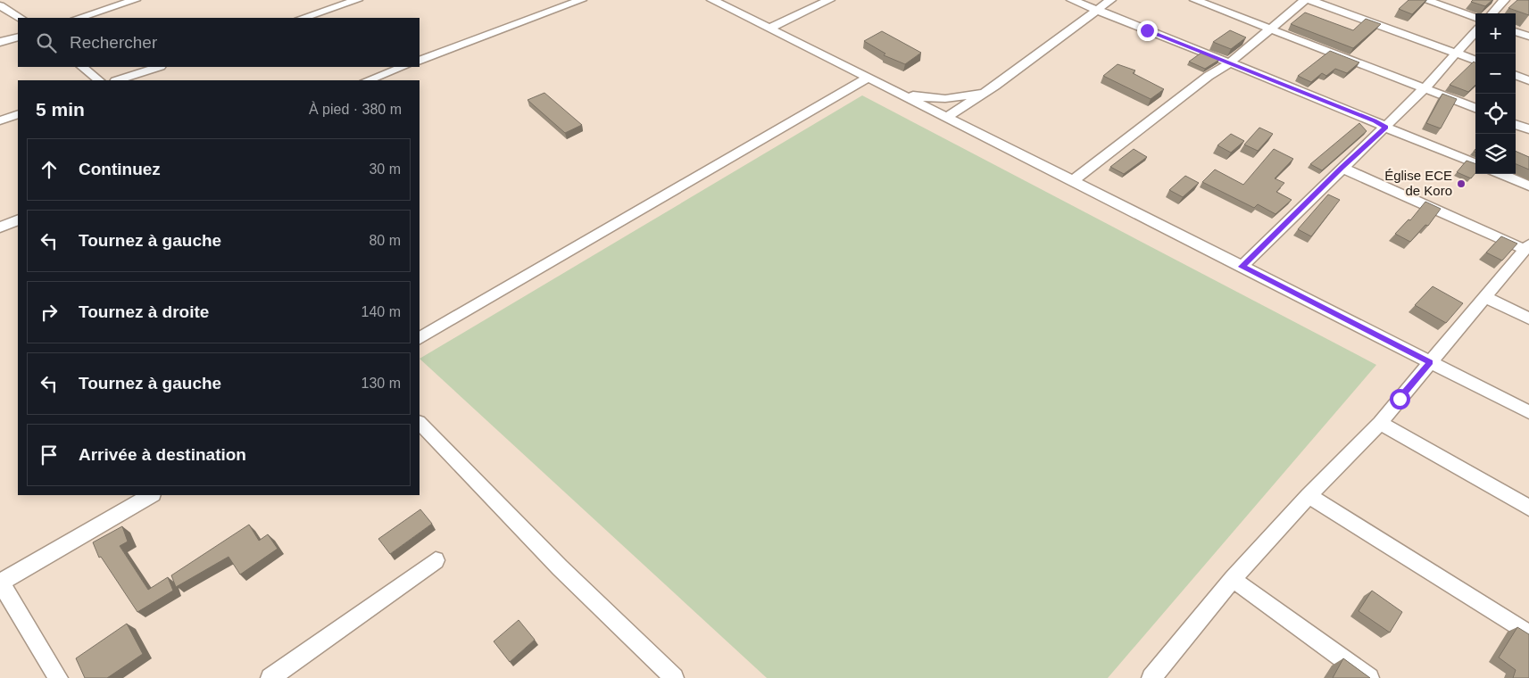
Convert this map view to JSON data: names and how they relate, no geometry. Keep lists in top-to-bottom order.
{
  "places": ["Église ECE de Koro"],
  "page": {
    "map_buttons": ["+", "−"],
    "search": "Rechercher",
    "heading": ["5 min", "À pied · 380 m"],
    "list": [
      ["Continuez", "30 m"],
      ["Tournez à gauche", "80 m"],
      ["Tournez à droite", "140 m"],
      ["Tournez à gauche", "130 m"],
      "Arrivée à destination"
    ]
  }
}
